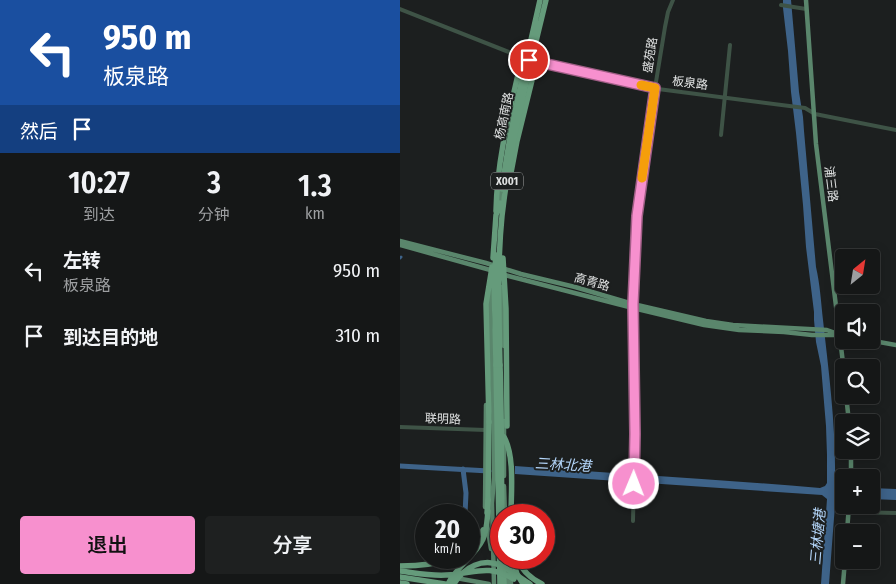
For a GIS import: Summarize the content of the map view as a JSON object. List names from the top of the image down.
{
  "streets": {
    "highway": ["杨高南路", "X001"],
    "main road": ["浦三路", "高青路"],
    "street": ["盛苑路", "板泉路", "联明路"]
  },
  "crossings": [
    ["盛苑路", "板泉路"],
    ["盛苑路", "高青路"],
    ["板泉路", "杨高南路"],
    ["板泉路", "浦三路"],
    ["杨高南路", "X001"],
    ["杨高南路", "高青路"],
    ["杨高南路", "联明路"],
    ["X001", "联明路"]
  ],
  "water": ["三林北港", "三林塘港"],
  "north": "top right",
  "page": {
    "turn": ["950 m", "板泉路"],
    "then": "然后",
    "eta": [
      "10:27",
      "到达",
      "3",
      "分钟",
      "1.3",
      "km"
    ],
    "list": [
      {
        "name": "左转",
        "note": "板泉路",
        "value": "950 m"
      },
      {
        "name": "到达目的地",
        "value": "310 m"
      }
    ],
    "map_buttons": ["+", "−"],
    "speed": "20 km/h",
    "limit": "30",
    "buttons": ["退出", "分享"]
  }
}
